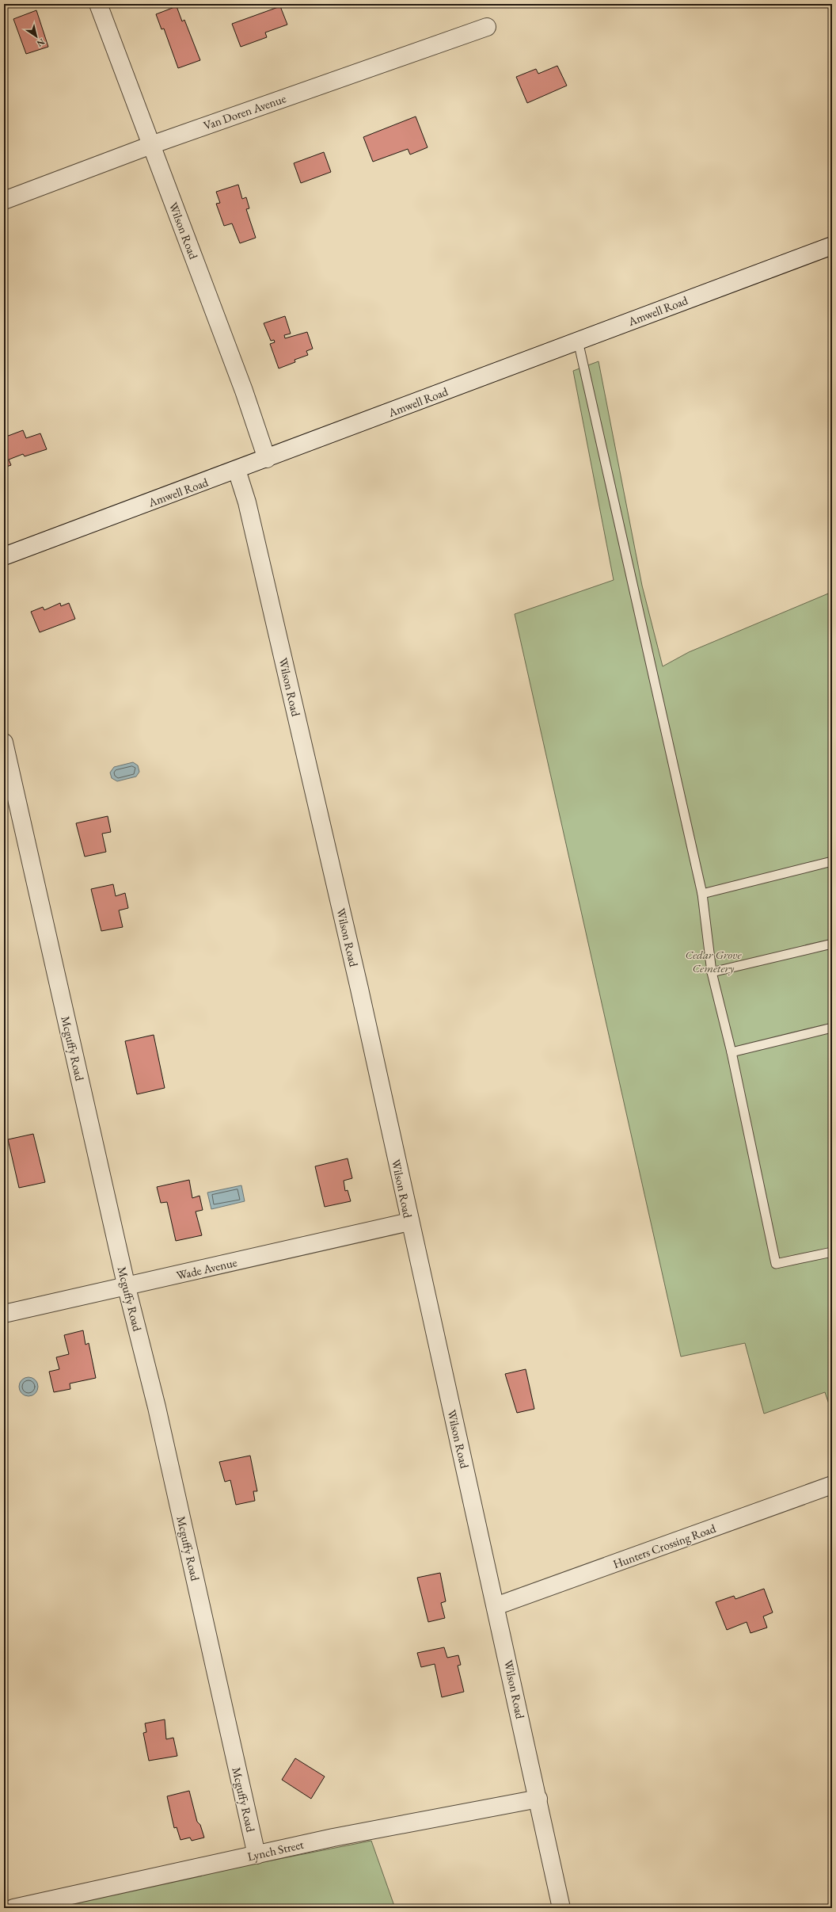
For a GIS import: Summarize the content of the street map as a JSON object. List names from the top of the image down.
{
  "streets": {
    "street": [
      "Van Doren Avenue",
      "Wilson Road",
      "Amwell Road",
      "Mcguffy Road",
      "Wade Avenue",
      "Hunters Crossing Road",
      "Lynch Street"
    ]
  },
  "crossings": [
    ["Van Doren Avenue", "Wilson Road"],
    ["Wilson Road", "Amwell Road"],
    ["Wilson Road", "Wade Avenue"],
    ["Wilson Road", "Hunters Crossing Road"],
    ["Wilson Road", "Lynch Street"],
    ["Mcguffy Road", "Wade Avenue"],
    ["Mcguffy Road", "Lynch Street"]
  ],
  "parks": ["Cedar Grove Cemetery"],
  "north": "bottom right"
}
